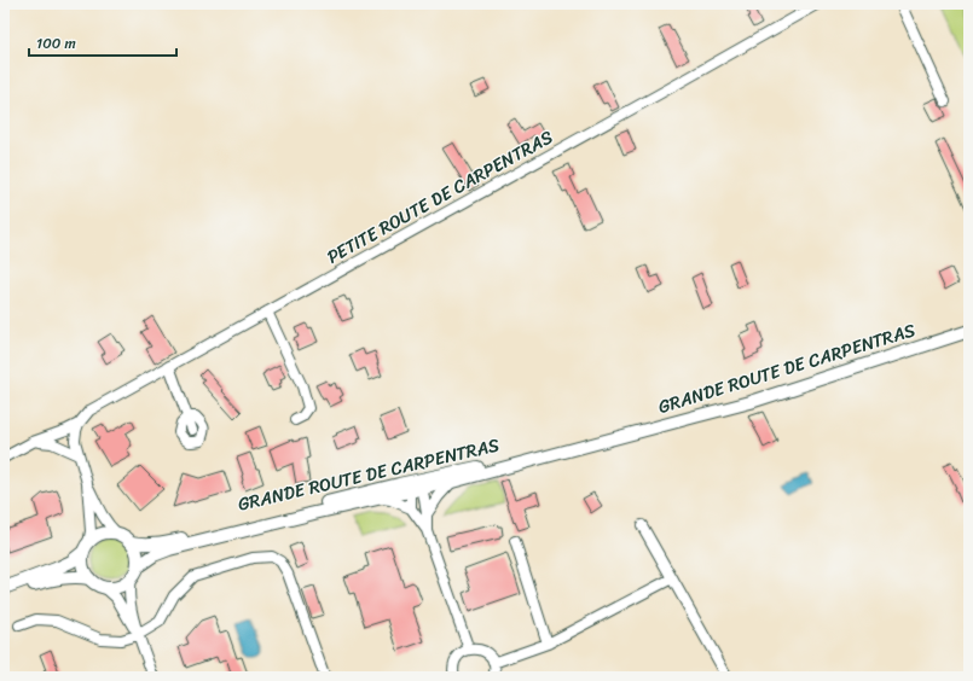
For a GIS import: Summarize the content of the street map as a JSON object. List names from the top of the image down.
{
  "streets": {
    "main road": ["GRANDE ROUTE DE CARPENTRAS"],
    "street": ["PETITE ROUTE DE CARPENTRAS"]
  },
  "scale_bar": "100 m"
}
